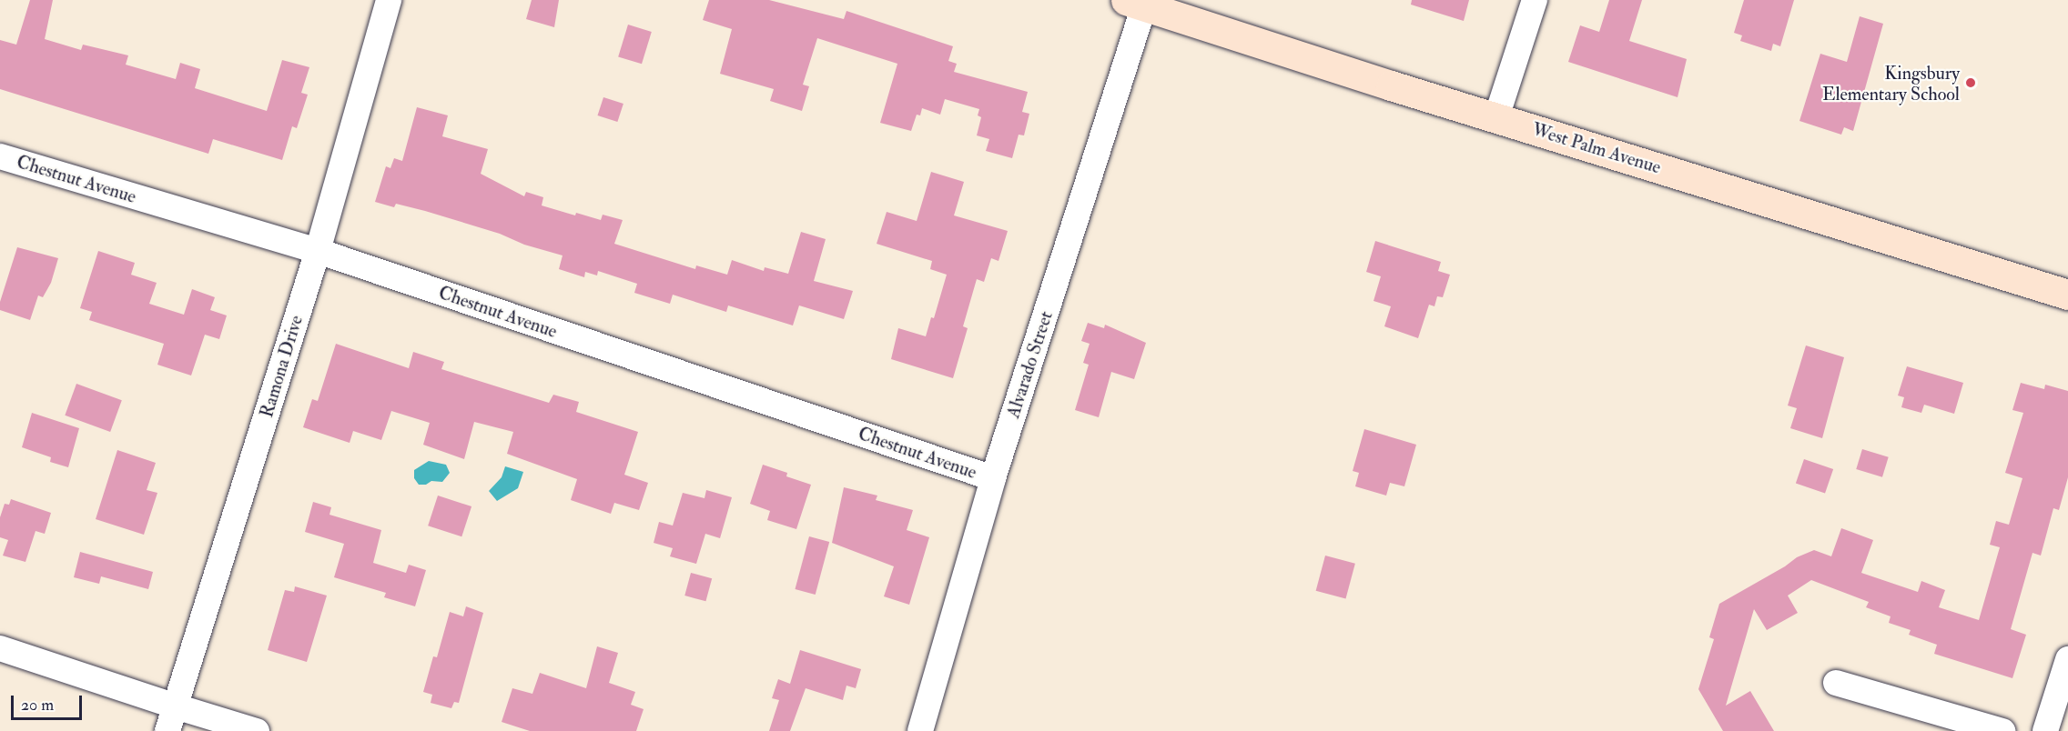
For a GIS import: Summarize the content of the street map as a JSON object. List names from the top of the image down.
{
  "streets": {
    "street": [
      "West Palm Avenue",
      "Chestnut Avenue",
      "Alvarado Street",
      "Ramona Drive"
    ]
  },
  "crossings": [
    ["West Palm Avenue", "Alvarado Street"],
    ["Chestnut Avenue", "Alvarado Street"],
    ["Chestnut Avenue", "Ramona Drive"]
  ],
  "places": ["Kingsbury Elementary School"],
  "scale_bar": "20 m"
}
